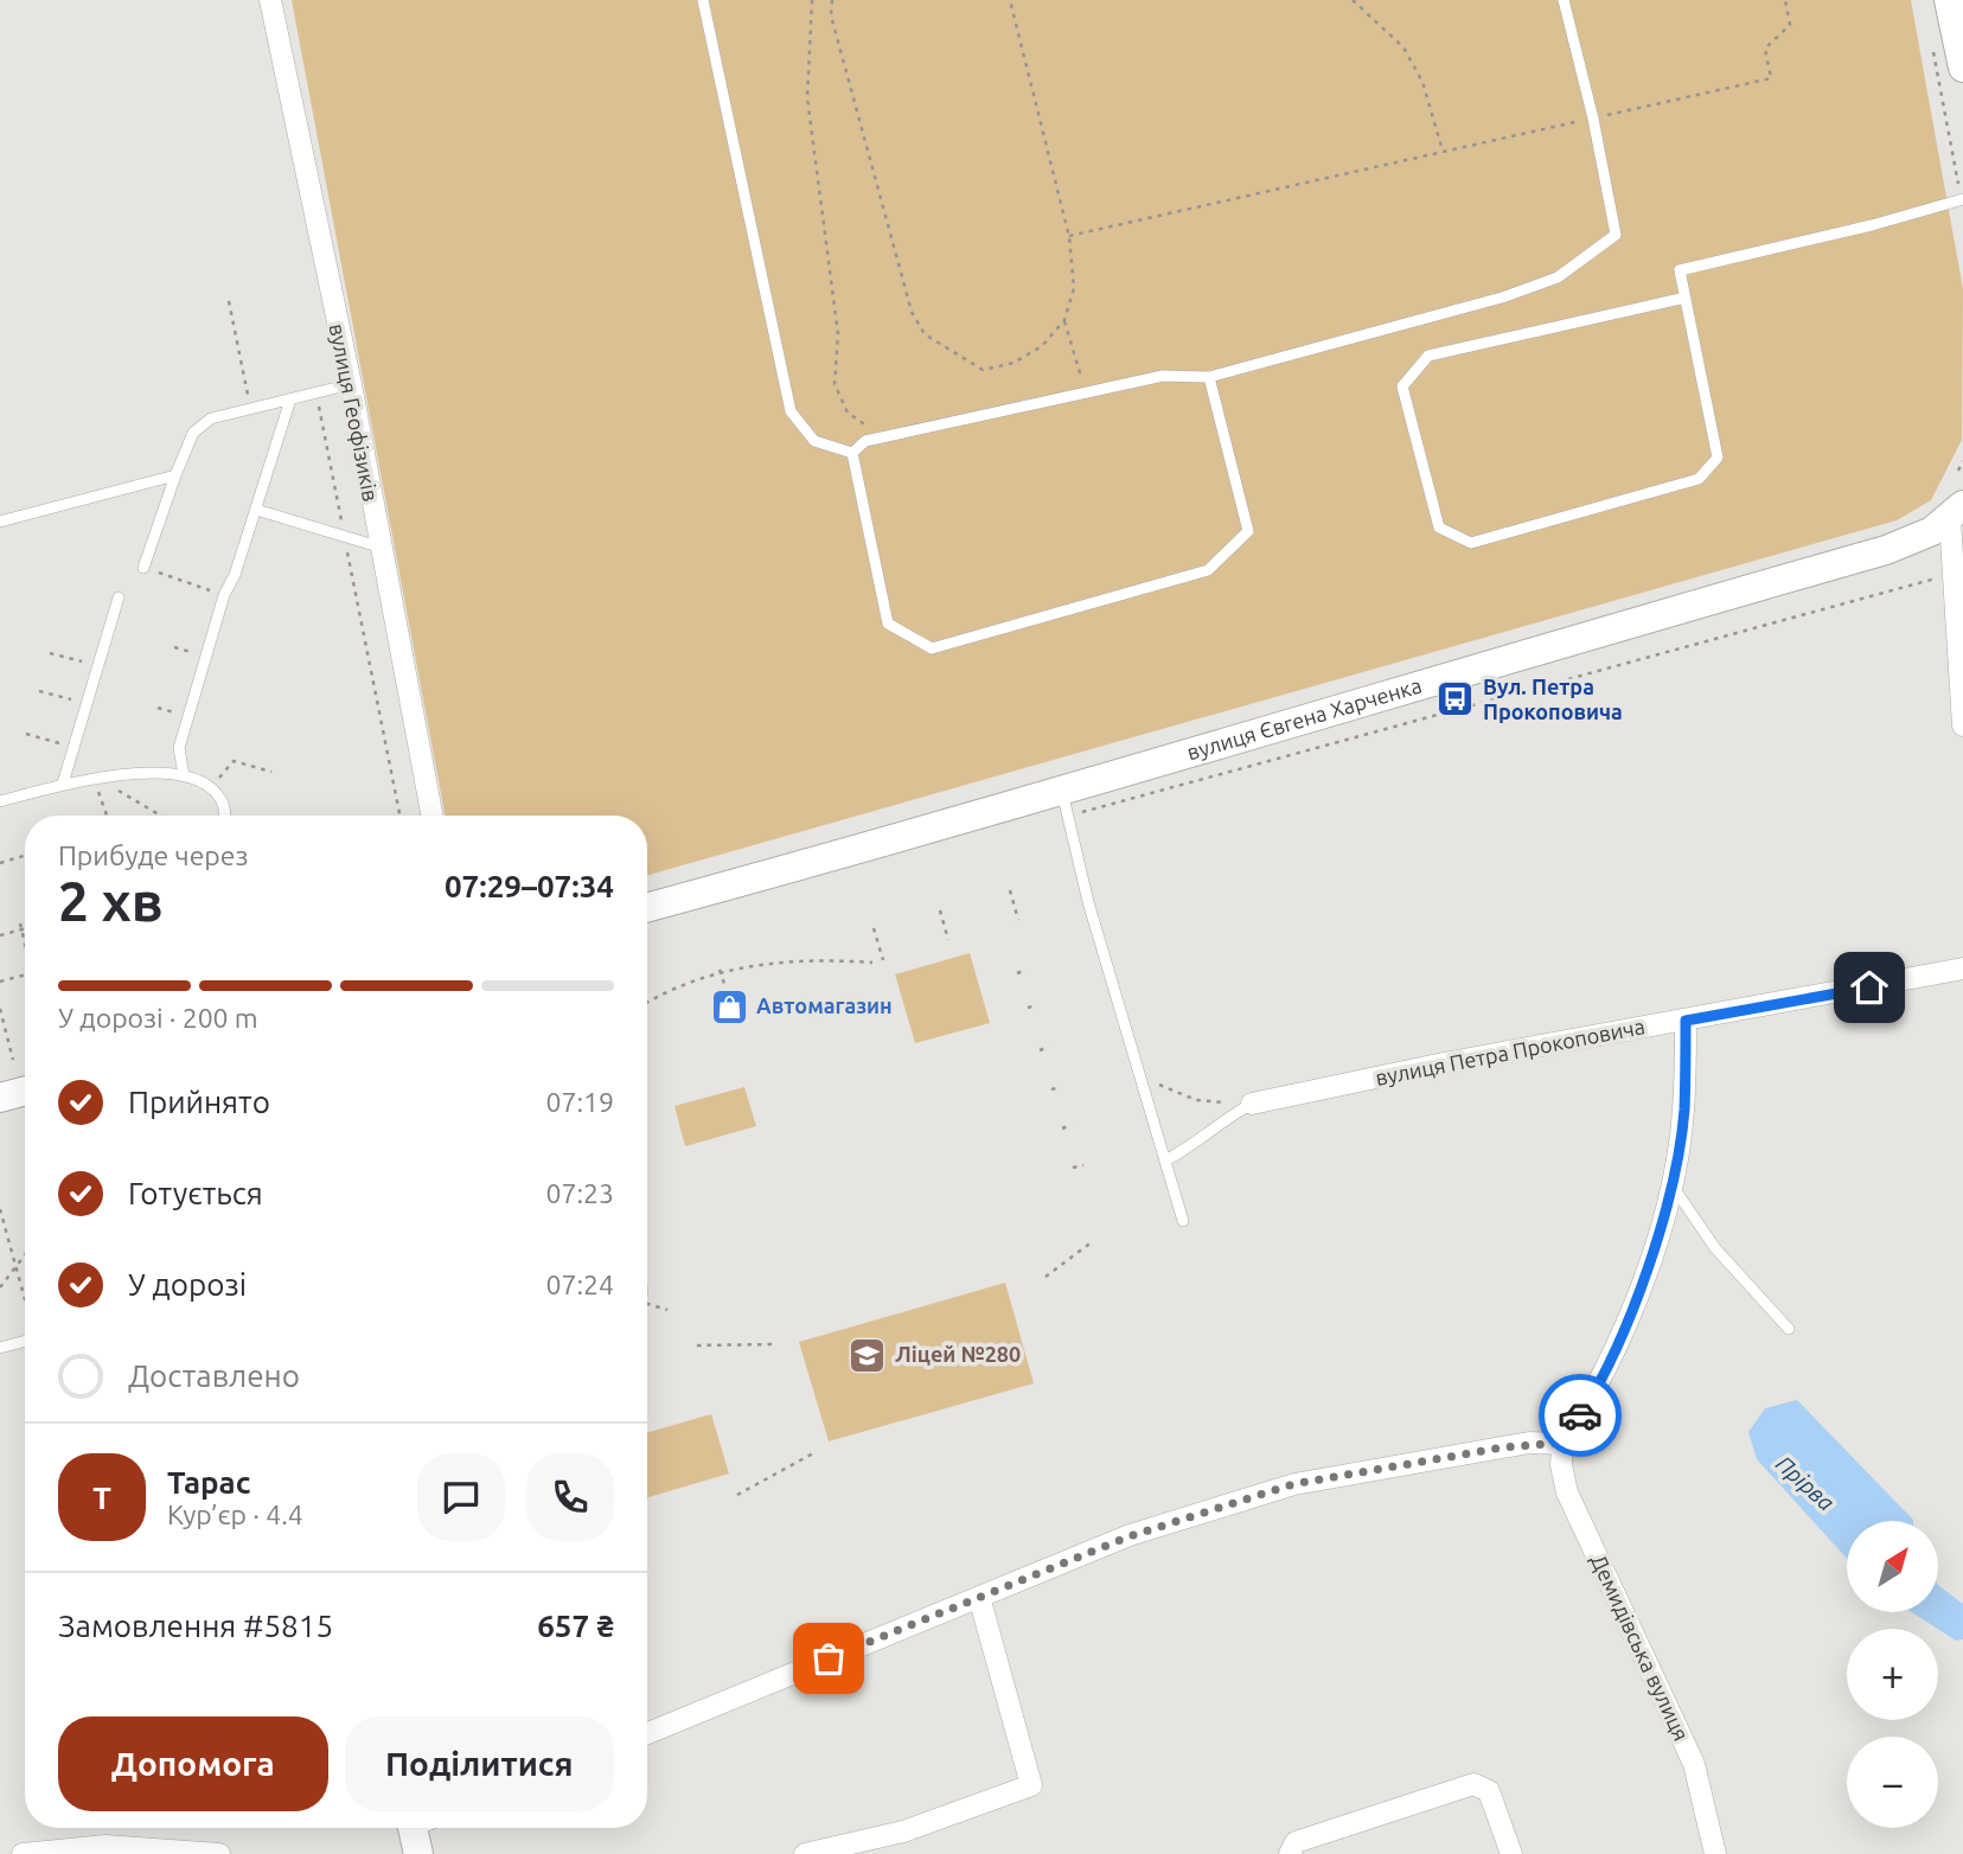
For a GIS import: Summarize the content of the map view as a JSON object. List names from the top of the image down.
{
  "streets": {
    "main road": ["вулиця Євгена Харченка"],
    "street": ["вулиця Геофізиків", "вулиця Петра Прокоповича", "Демидівська вулиця"]
  },
  "water": ["Прірва"],
  "places": {
    "bus stop": ["Вул. Петра Прокоповича"],
    "shop": ["Автомагазин"],
    "school or university": ["Ліцей №280"]
  },
  "north": "top right",
  "page": {
    "heading": ["2 хв", "Прибуде через", "07:29–07:34"],
    "panel": [
      "Тарас",
      "Кур’єр · 4.4",
      "Замовлення #5815",
      "657 ₴"
    ],
    "bar": "У дорозі · 200 m",
    "list": [
      ["Прийнято", "07:19"],
      ["Готується", "07:23"],
      ["У дорозі", "07:24"],
      "Доставлено"
    ],
    "round": "Т",
    "map_buttons": ["+", "−"],
    "buttons": ["Допомога", "Поділитися"]
  }
}
